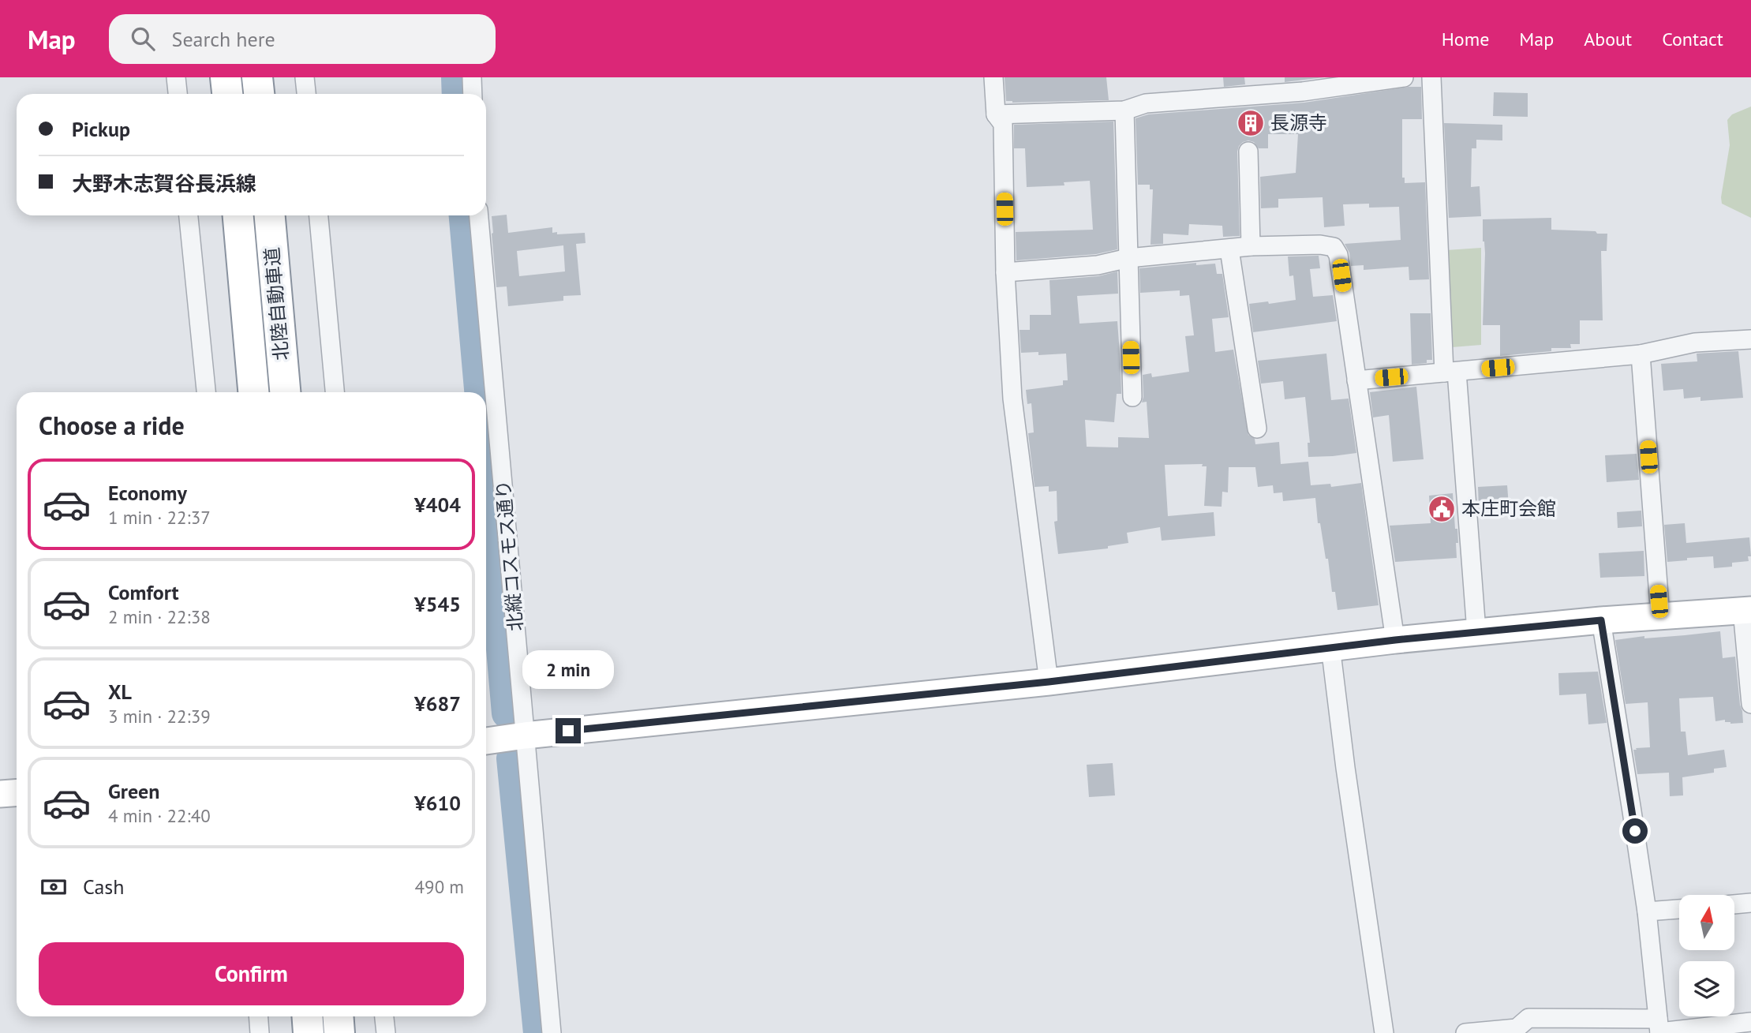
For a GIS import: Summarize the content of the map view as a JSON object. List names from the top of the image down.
{
  "streets": {
    "highway": ["北陸自動車道"],
    "street": ["北縦コスモス通り"]
  },
  "places": {
    "building": ["長源寺"],
    "public building": ["本庄町会館"]
  },
  "north": "top",
  "page": {
    "header": "Map",
    "search": "Search here",
    "nav": [
      "Home",
      "Map",
      "About",
      "Contact"
    ],
    "banner": ["Pickup", "大野木志賀谷長浜線"],
    "heading": "Choose a ride",
    "list": [
      {
        "name": "Economy",
        "note": "1 min · 22:37",
        "value": "¥404"
      },
      {
        "name": "Comfort",
        "note": "2 min · 22:38",
        "value": "¥545"
      },
      {
        "name": "XL",
        "note": "3 min · 22:39",
        "value": "¥687"
      },
      {
        "name": "Green",
        "note": "4 min · 22:40",
        "value": "¥610"
      }
    ],
    "bubble": "2 min",
    "pay": ["Cash", "490 m"],
    "buttons": "Confirm"
  }
}
